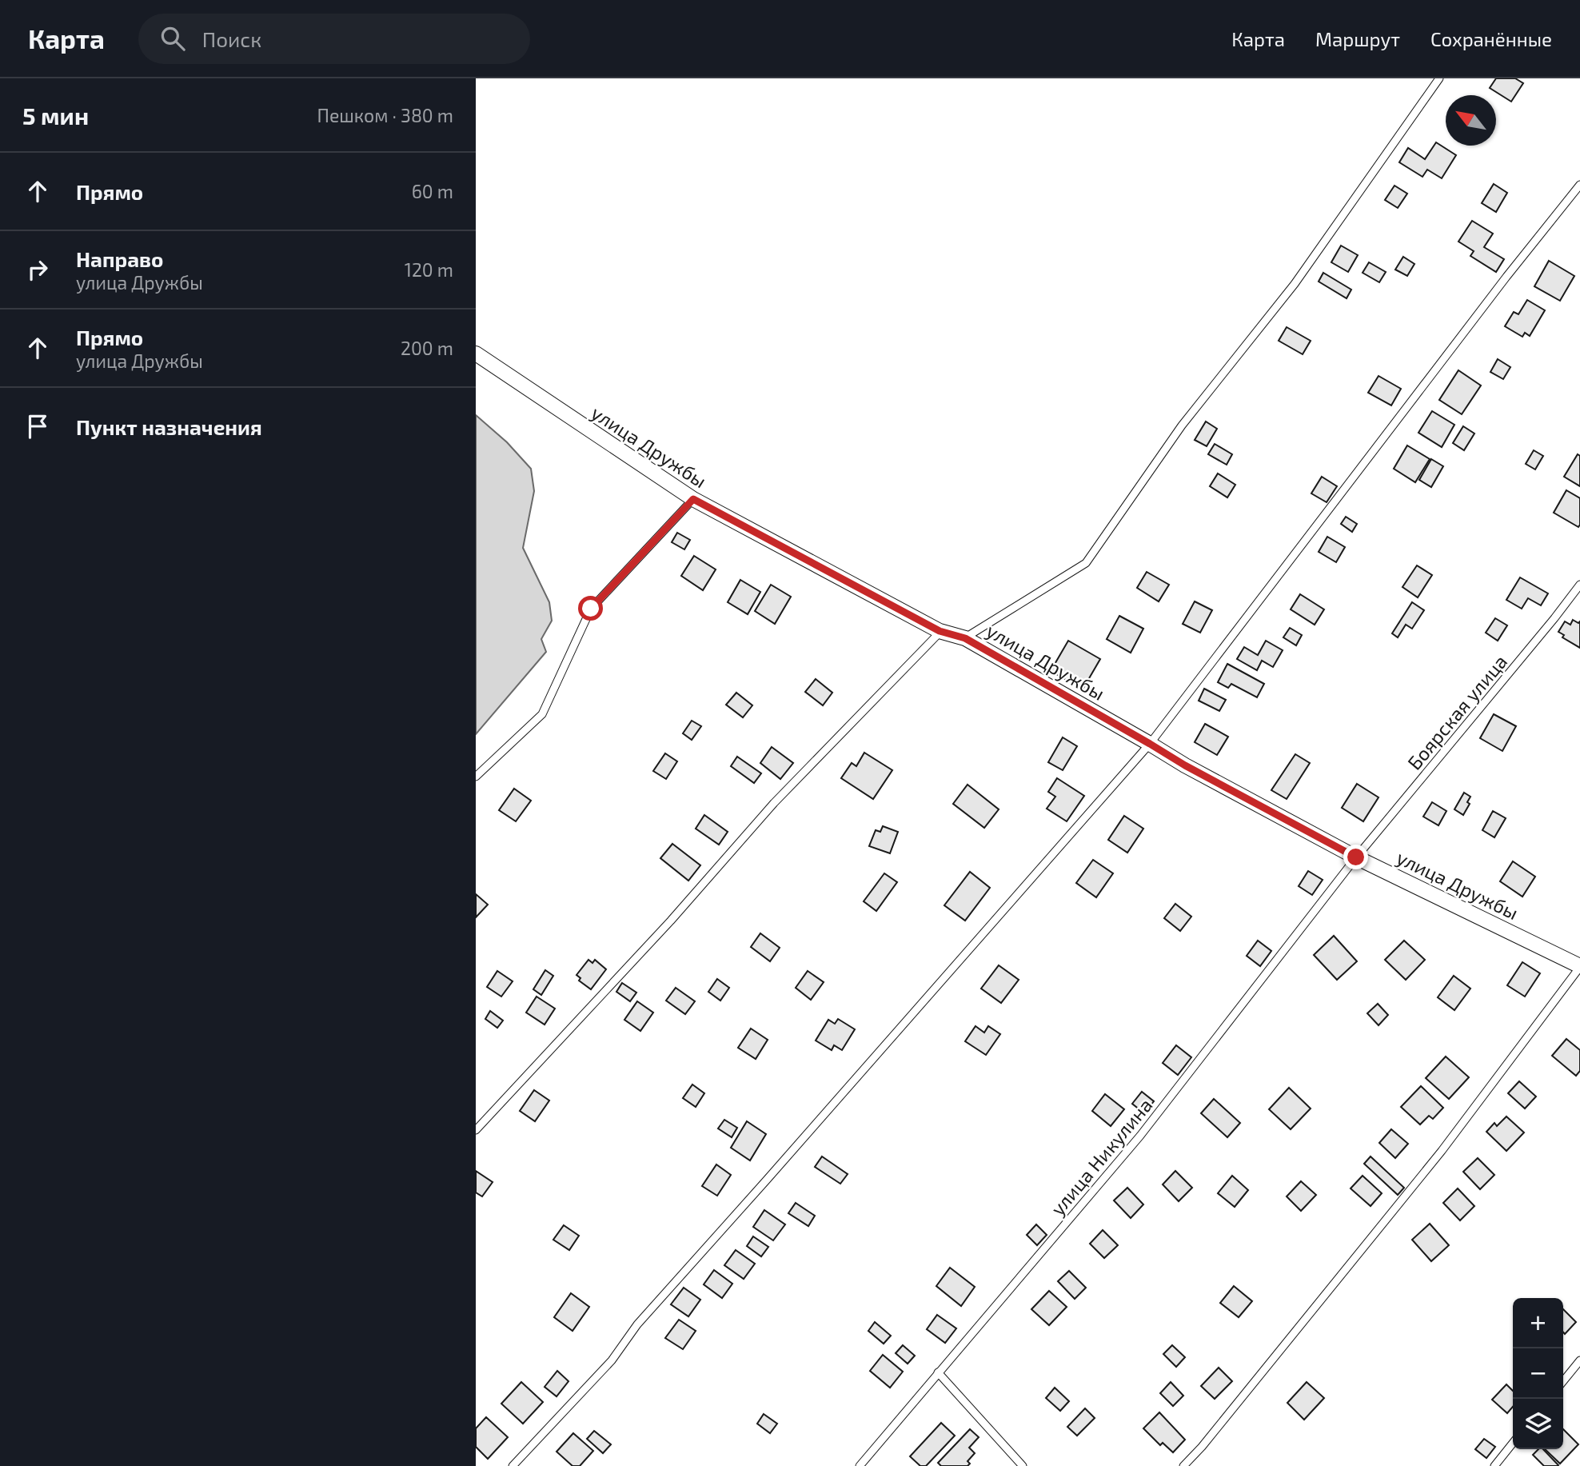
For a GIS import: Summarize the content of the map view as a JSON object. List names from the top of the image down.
{
  "streets": {
    "street": ["улица Дружбы"],
    "lane": ["Боярская улица", "улица Никулина"]
  },
  "crossings": [
    ["улица Дружбы", "Боярская улица"],
    ["улица Дружбы", "улица Никулина"],
    ["Боярская улица", "улица Никулина"]
  ],
  "north": "top left",
  "page": {
    "header": "Карта",
    "search": "Поиск",
    "nav": ["Карта", "Маршрут", "Сохранённые"],
    "heading": ["5 мин", "Пешком · 380 m"],
    "list": [
      ["Прямо", "60 m"],
      ["Направо", "улица Дружбы", "120 m"],
      ["Прямо", "улица Дружбы", "200 m"],
      "Пункт назначения"
    ],
    "map_buttons": ["+", "−"]
  }
}
